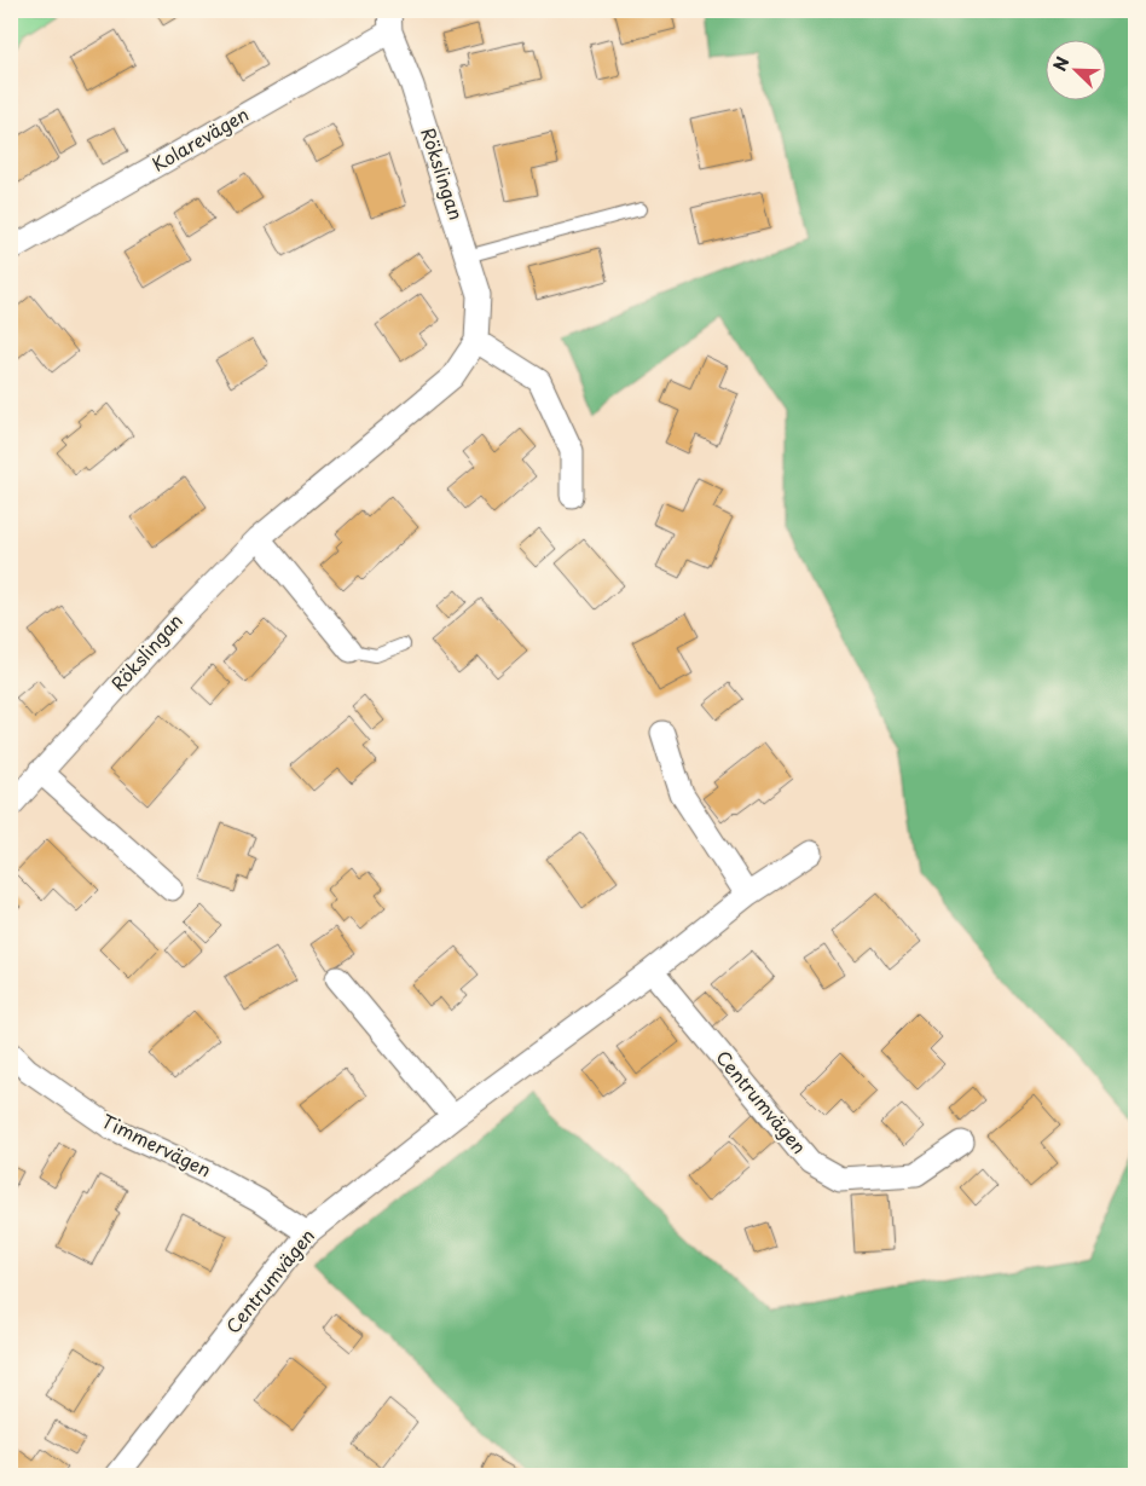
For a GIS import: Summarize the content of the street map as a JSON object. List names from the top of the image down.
{
  "streets": {
    "street": [
      "Kolarevägen",
      "Rökslingan",
      "Centrumvägen",
      "Timmervägen"
    ]
  },
  "crossings": [
    ["Kolarevägen", "Rökslingan"],
    ["Centrumvägen", "Timmervägen"]
  ],
  "north": "top left"
}
